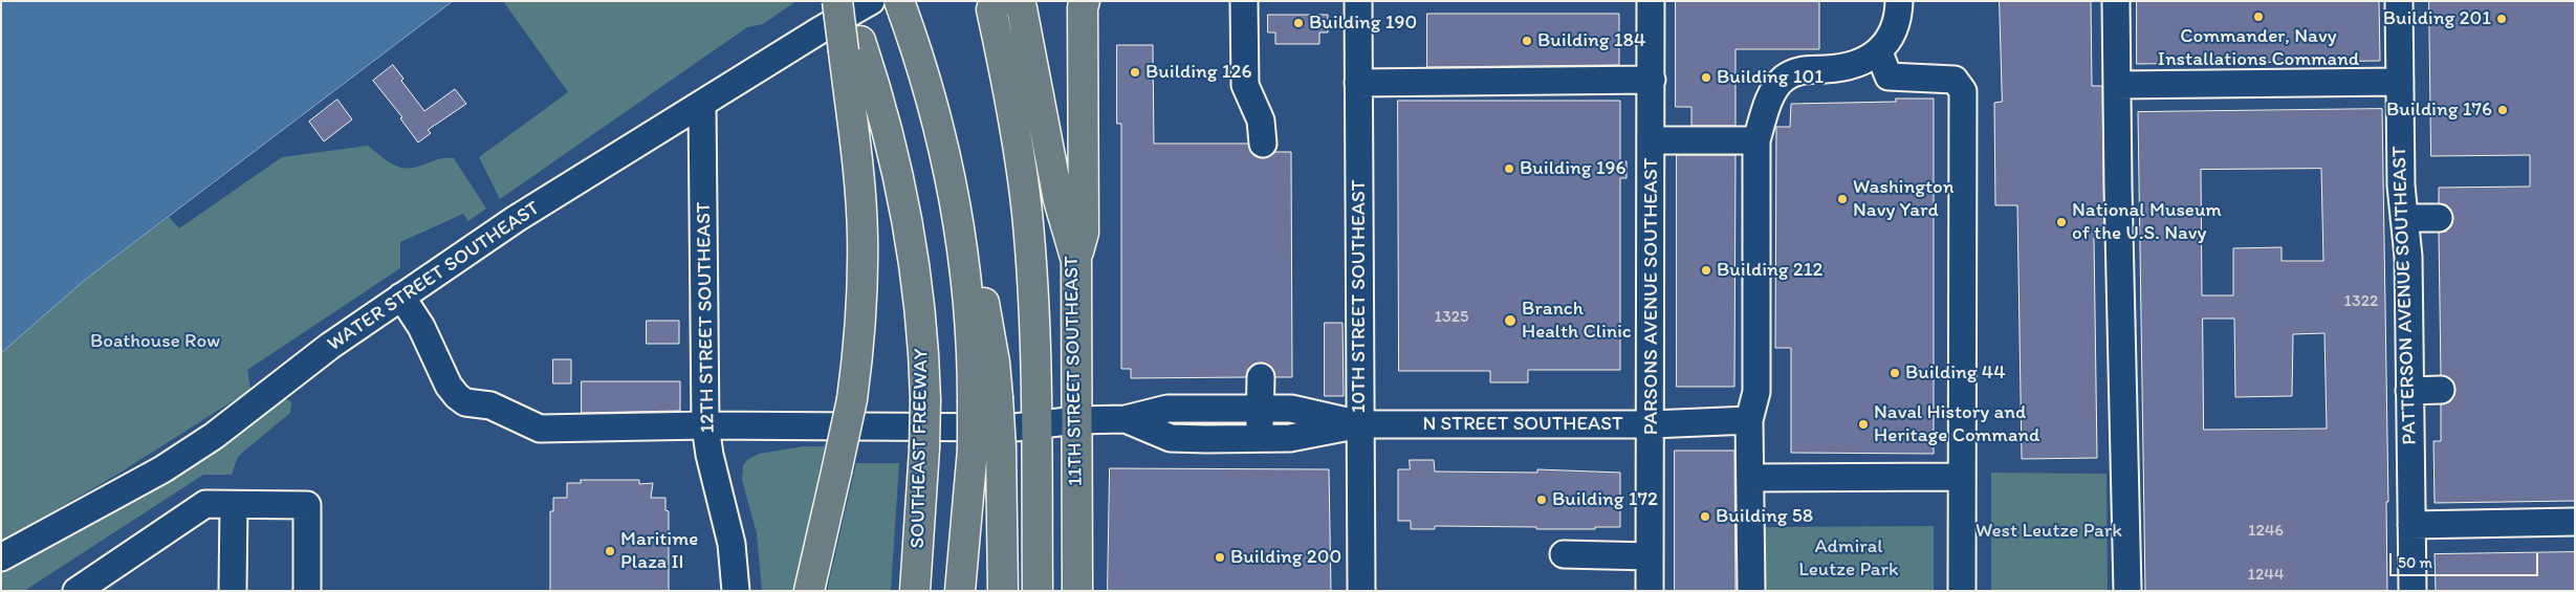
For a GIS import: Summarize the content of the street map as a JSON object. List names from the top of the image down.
{
  "streets": {
    "main road": ["11TH STREET SOUTHEAST", "SOUTHEAST FREEWAY"],
    "street": [
      "WATER STREET SOUTHEAST",
      "PATTERSON AVENUE SOUTHEAST",
      "10TH STREET SOUTHEAST",
      "PARSONS AVENUE SOUTHEAST",
      "12TH STREET SOUTHEAST",
      "N STREET SOUTHEAST"
    ]
  },
  "crossings": [
    ["WATER STREET SOUTHEAST", "12TH STREET SOUTHEAST"],
    ["WATER STREET SOUTHEAST", "N STREET SOUTHEAST"],
    ["10TH STREET SOUTHEAST", "N STREET SOUTHEAST"],
    ["PARSONS AVENUE SOUTHEAST", "N STREET SOUTHEAST"],
    ["12TH STREET SOUTHEAST", "N STREET SOUTHEAST"],
    ["11TH STREET SOUTHEAST", "N STREET SOUTHEAST"]
  ],
  "parks": ["Boathouse Row", "West Leutze Park", "Admiral Leutze Park"],
  "places": [
    "Commander, Navy Installations Command",
    "Building 201",
    "Building 190",
    "Building 184",
    "Building 126",
    "Building 101",
    "Building 176",
    "Building 196",
    "Washington Navy Yard",
    "National Museum of the U.S. Navy",
    "Building 212",
    "Branch Health Clinic",
    "Building 44",
    "Naval History and Heritage Command",
    "Building 172",
    "Building 58",
    "Maritime Plaza II",
    "Building 200"
  ],
  "house_numbers": [
    "1322",
    "1325",
    "1246",
    "1244"
  ],
  "scale_bar": "50 m"
}
